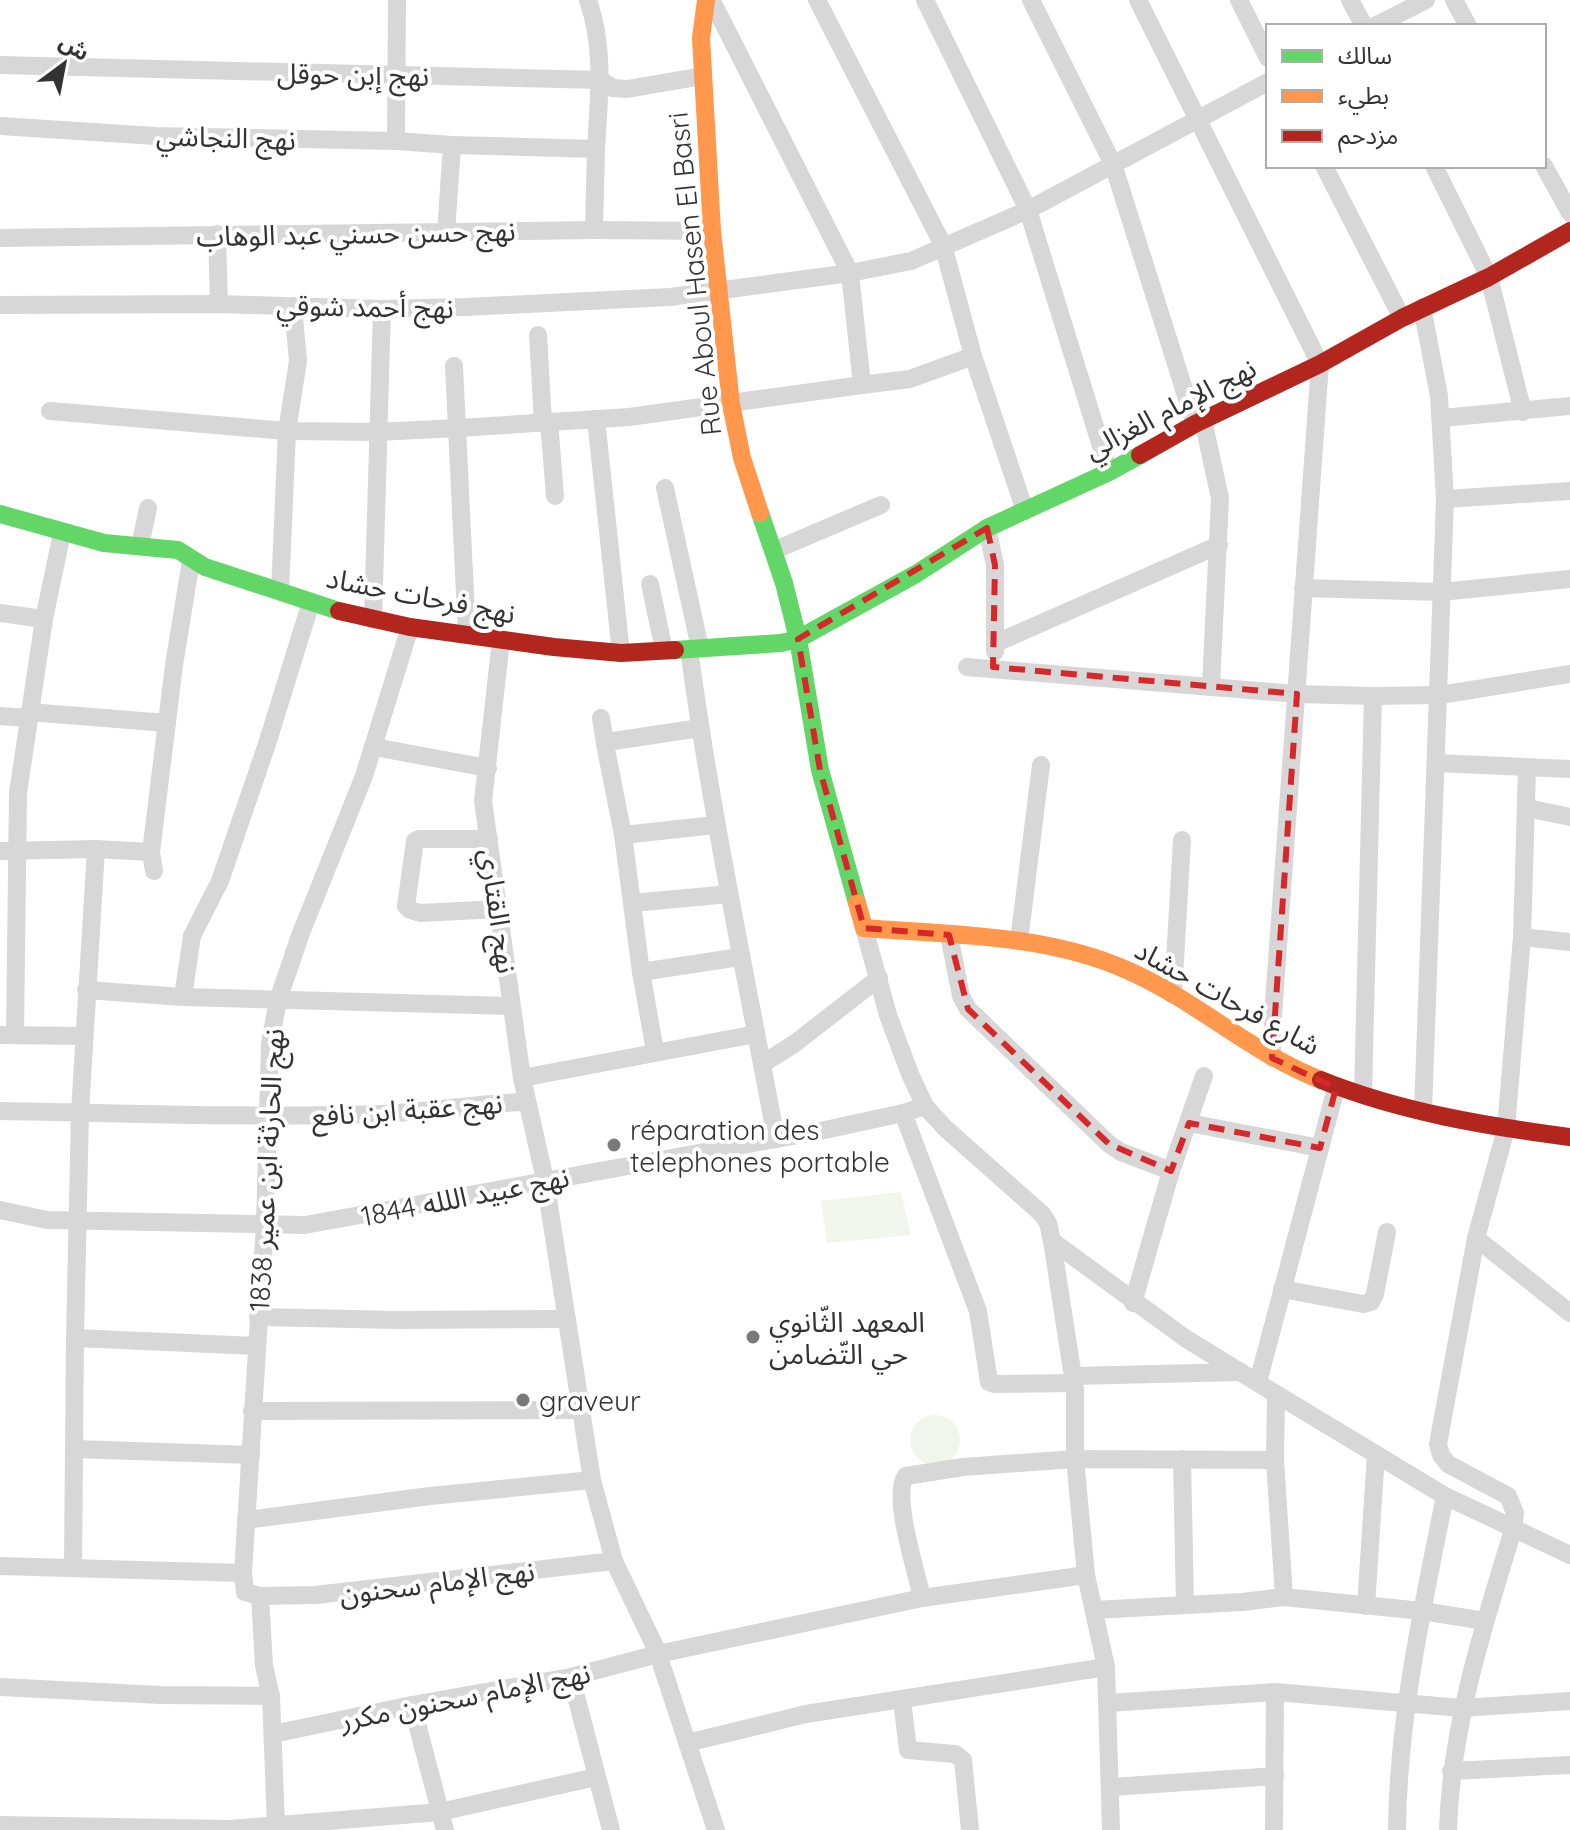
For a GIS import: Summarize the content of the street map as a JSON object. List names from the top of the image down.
{
  "streets": {
    "street": [
      "نهج إبن حوقل",
      "نهج النجاشي",
      "نهج حسن حسني عبد الوهاب",
      "Rue Aboul Hasen El Basri",
      "نهج أحمد شوقي",
      "نهج الإمام الغزالي",
      "نهج فرحات حشاد",
      "نهج القتاري",
      "شارع فرحات حشاد",
      "نهج عقبة ابن نافع",
      "نهج الحارثة ابن عمير 1838",
      "نهج عبيد اللله 1844",
      "نهج الإمام سحنون",
      "نهج الإمام سحنون مكرر"
    ]
  },
  "crossings": [
    ["نهج إبن حوقل", "Rue Aboul Hasen El Basri"],
    ["نهج حسن حسني عبد الوهاب", "Rue Aboul Hasen El Basri"],
    ["Rue Aboul Hasen El Basri", "نهج أحمد شوقي"],
    ["Rue Aboul Hasen El Basri", "نهج الإمام الغزالي"],
    ["Rue Aboul Hasen El Basri", "نهج فرحات حشاد"],
    ["نهج الإمام الغزالي", "نهج فرحات حشاد"],
    ["نهج فرحات حشاد", "نهج القتاري"],
    ["نهج فرحات حشاد", "نهج الحارثة ابن عمير 1838"],
    ["نهج القتاري", "نهج عقبة ابن نافع"],
    ["نهج القتاري", "نهج عبيد اللله 1844"],
    ["نهج القتاري", "نهج الإمام سحنون"],
    ["نهج القتاري", "نهج الإمام سحنون مكرر"],
    ["نهج عقبة ابن نافع", "نهج الحارثة ابن عمير 1838"],
    ["نهج الحارثة ابن عمير 1838", "نهج عبيد اللله 1844"],
    ["نهج الحارثة ابن عمير 1838", "نهج الإمام سحنون"],
    ["نهج الحارثة ابن عمير 1838", "نهج الإمام سحنون مكرر"]
  ],
  "places": ["réparation des telephones portable", "المعهد الثّانوي حي التّضامن", "graveur"],
  "legend": ["سالك", "بطيء", "مزدحم"],
  "north": "top right"
}
